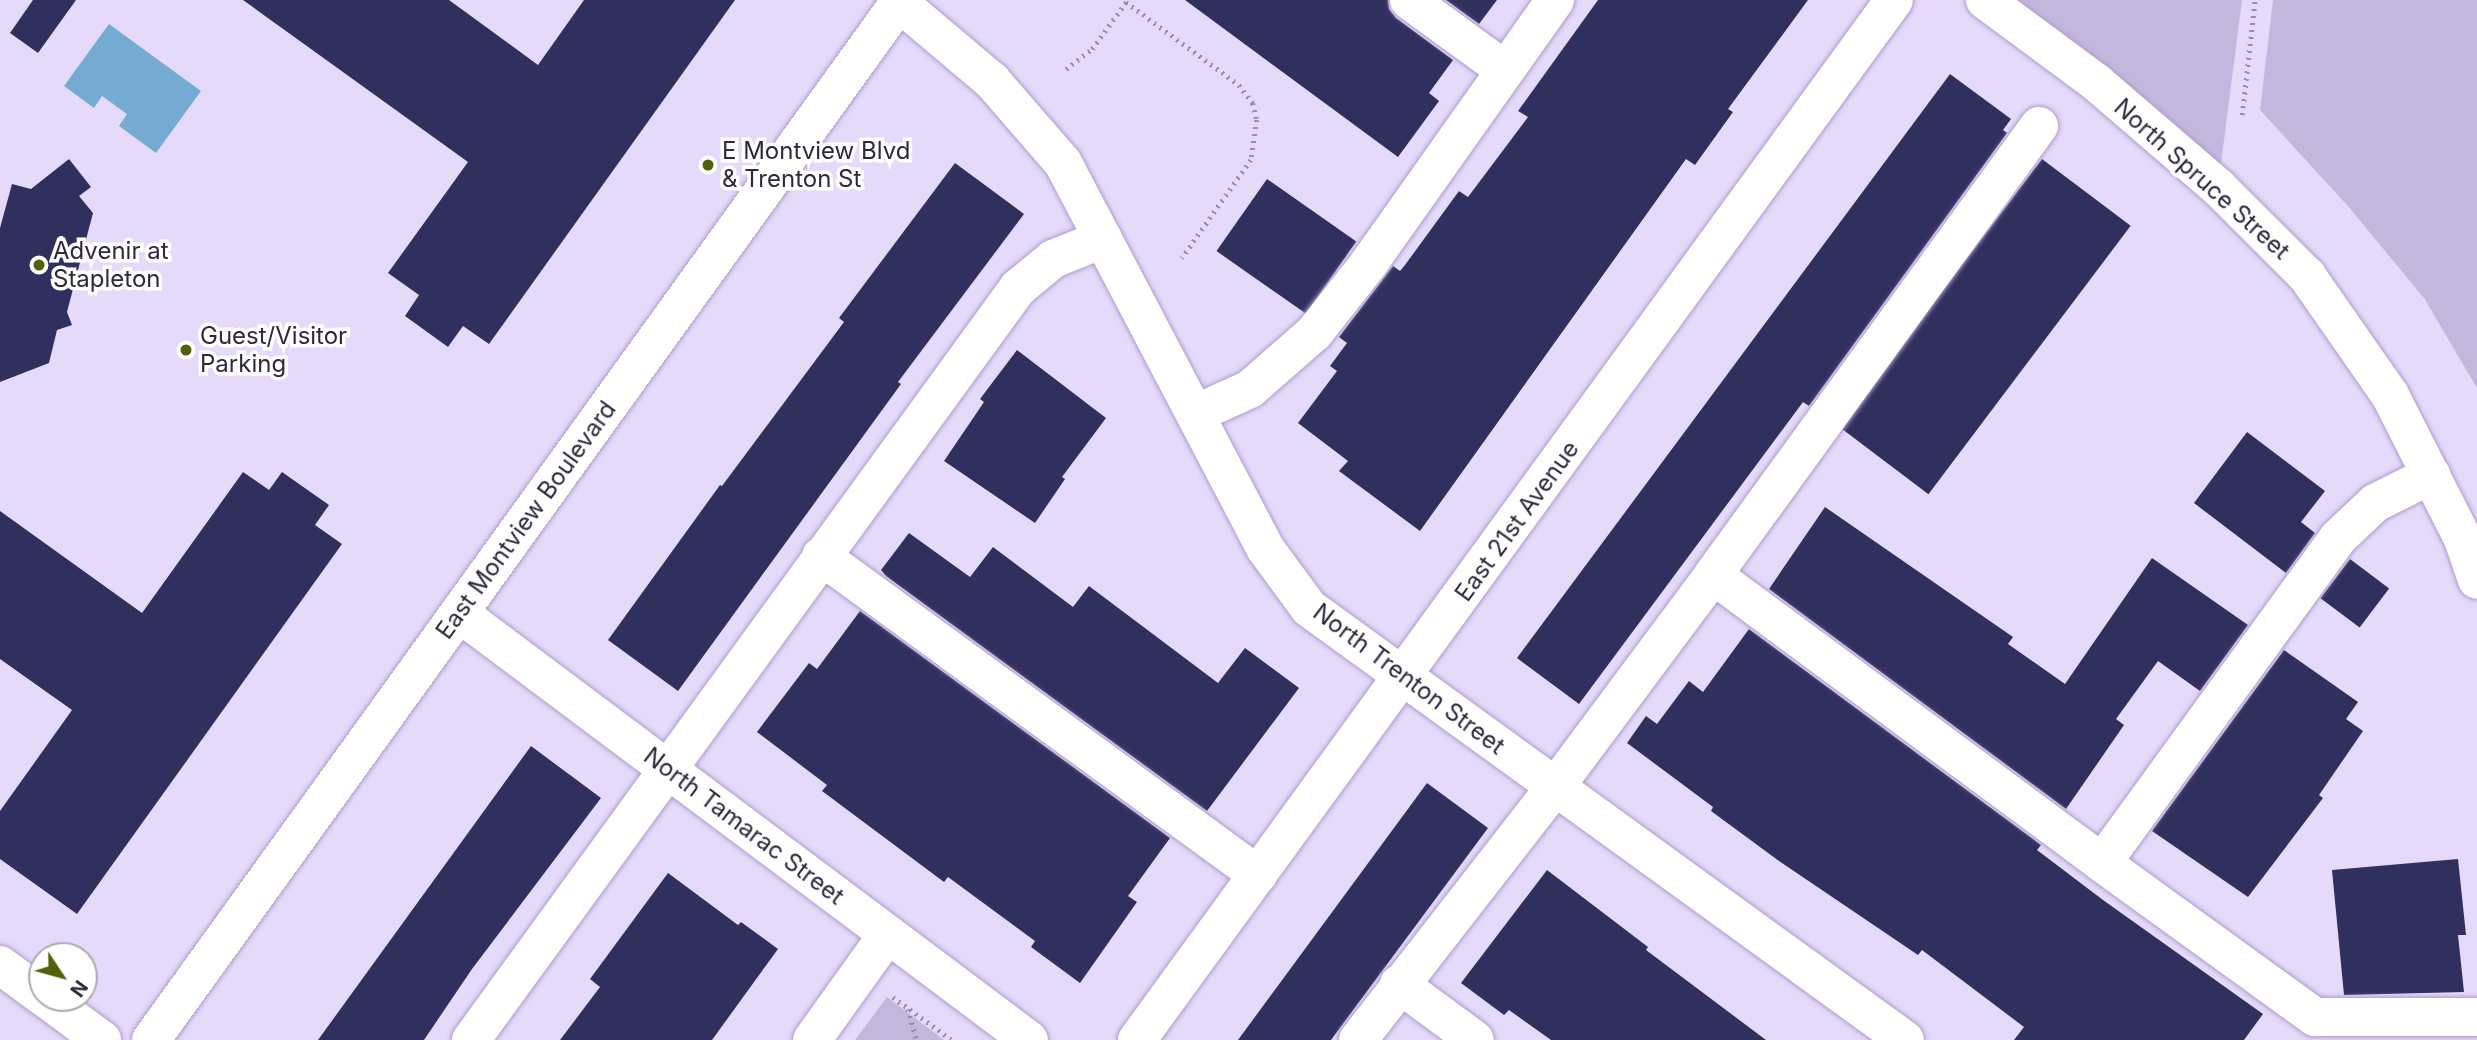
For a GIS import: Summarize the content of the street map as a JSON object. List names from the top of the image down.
{
  "streets": {
    "street": [
      "North Spruce Street",
      "East Montview Boulevard",
      "East 21st Avenue",
      "North Trenton Street",
      "North Tamarac Street"
    ]
  },
  "crossings": [
    ["East Montview Boulevard", "North Trenton Street"],
    ["East Montview Boulevard", "North Tamarac Street"],
    ["East 21st Avenue", "North Trenton Street"]
  ],
  "places": ["E Montview Blvd & Trenton St", "Advenir at Stapleton", "Guest/Visitor Parking"],
  "north": "bottom right"
}
